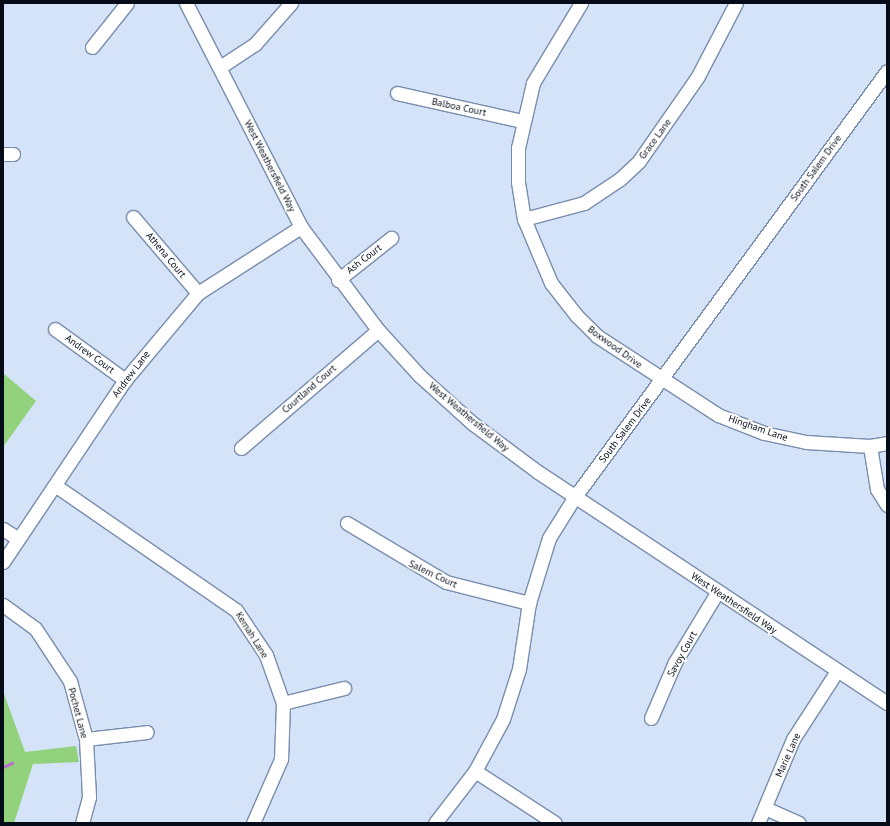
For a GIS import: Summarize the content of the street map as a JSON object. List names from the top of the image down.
{
  "streets": {
    "street": [
      "Balboa Court",
      "Grace Lane",
      "West Weathersfield Way",
      "South Salem Drive",
      "Athena Court",
      "Ash Court",
      "Boxwood Drive",
      "Andrew Court",
      "Andrew Lane",
      "Courtland Court",
      "Hingham Lane",
      "Salem Court",
      "Kemah Lane",
      "Savoy Court",
      "Pochet Lane",
      "Marie Lane"
    ]
  },
  "crossings": [
    ["Balboa Court", "Boxwood Drive"],
    ["Grace Lane", "Boxwood Drive"],
    ["West Weathersfield Way", "South Salem Drive"],
    ["West Weathersfield Way", "Ash Court"],
    ["West Weathersfield Way", "Andrew Lane"],
    ["West Weathersfield Way", "Courtland Court"],
    ["West Weathersfield Way", "Savoy Court"],
    ["West Weathersfield Way", "Marie Lane"],
    ["South Salem Drive", "Boxwood Drive"],
    ["South Salem Drive", "Hingham Lane"],
    ["South Salem Drive", "Salem Court"],
    ["Athena Court", "Andrew Lane"],
    ["Boxwood Drive", "Hingham Lane"],
    ["Andrew Court", "Andrew Lane"],
    ["Andrew Lane", "Kemah Lane"]
  ]
}
